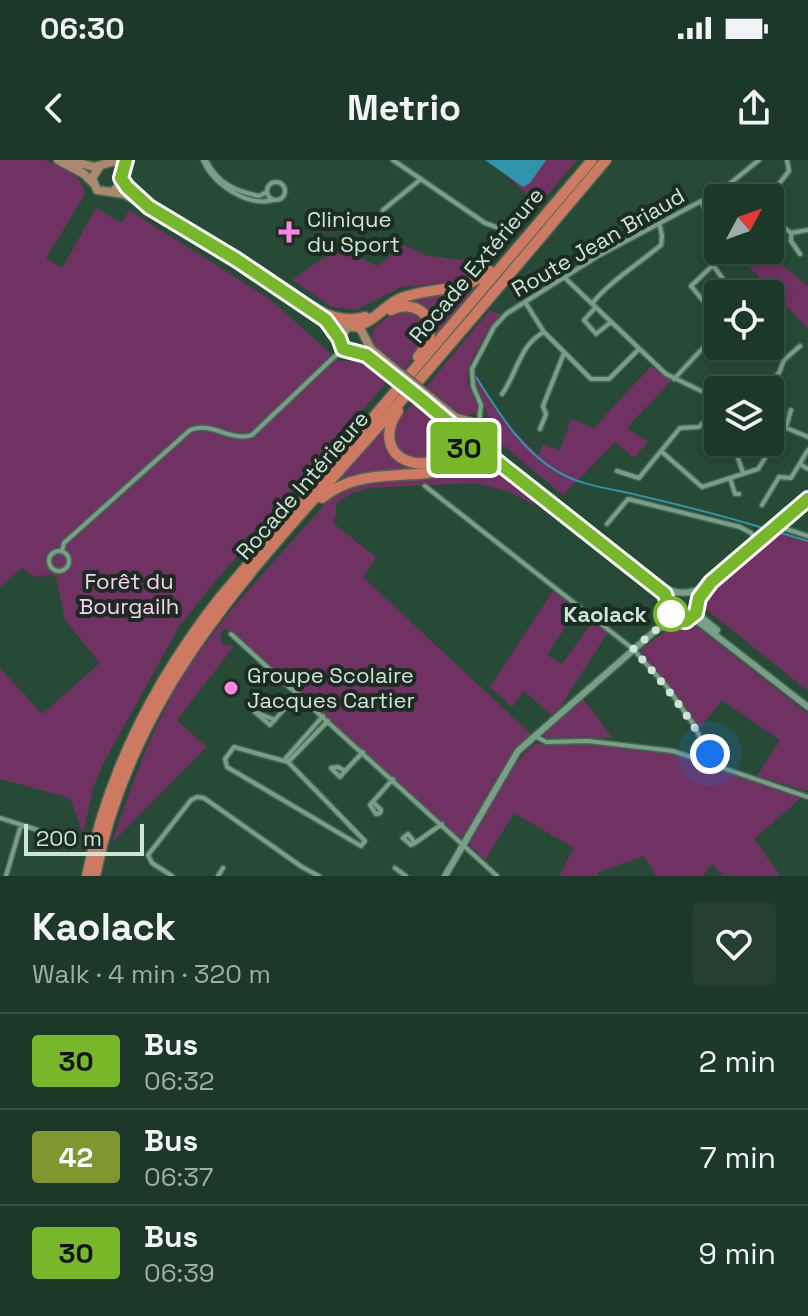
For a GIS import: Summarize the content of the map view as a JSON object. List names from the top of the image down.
{
  "streets": {
    "highway": ["Rocade Extérieure", "Rocade Intérieure"],
    "street": ["Route Jean Briaud"]
  },
  "parks": ["Forêt du Bourgailh"],
  "places": {
    "health": ["Clinique du Sport"],
    "other": ["Kaolack", "Groupe Scolaire Jacques Cartier"]
  },
  "lines": ["bus line 30"],
  "scale_bar": "200 m",
  "north": "top right",
  "page": {
    "status": "06:30",
    "header": "Metrio",
    "on_map": "30",
    "scale": "200 m",
    "heading": ["Kaolack", "Walk · 4 min · 320 m"],
    "list": [
      {
        "mark": "30",
        "name": "Bus",
        "note": "06:32",
        "value": "2 min"
      },
      {
        "mark": "42",
        "name": "Bus",
        "note": "06:37",
        "value": "7 min"
      },
      {
        "mark": "30",
        "name": "Bus",
        "note": "06:39",
        "value": "9 min"
      }
    ]
  }
}
